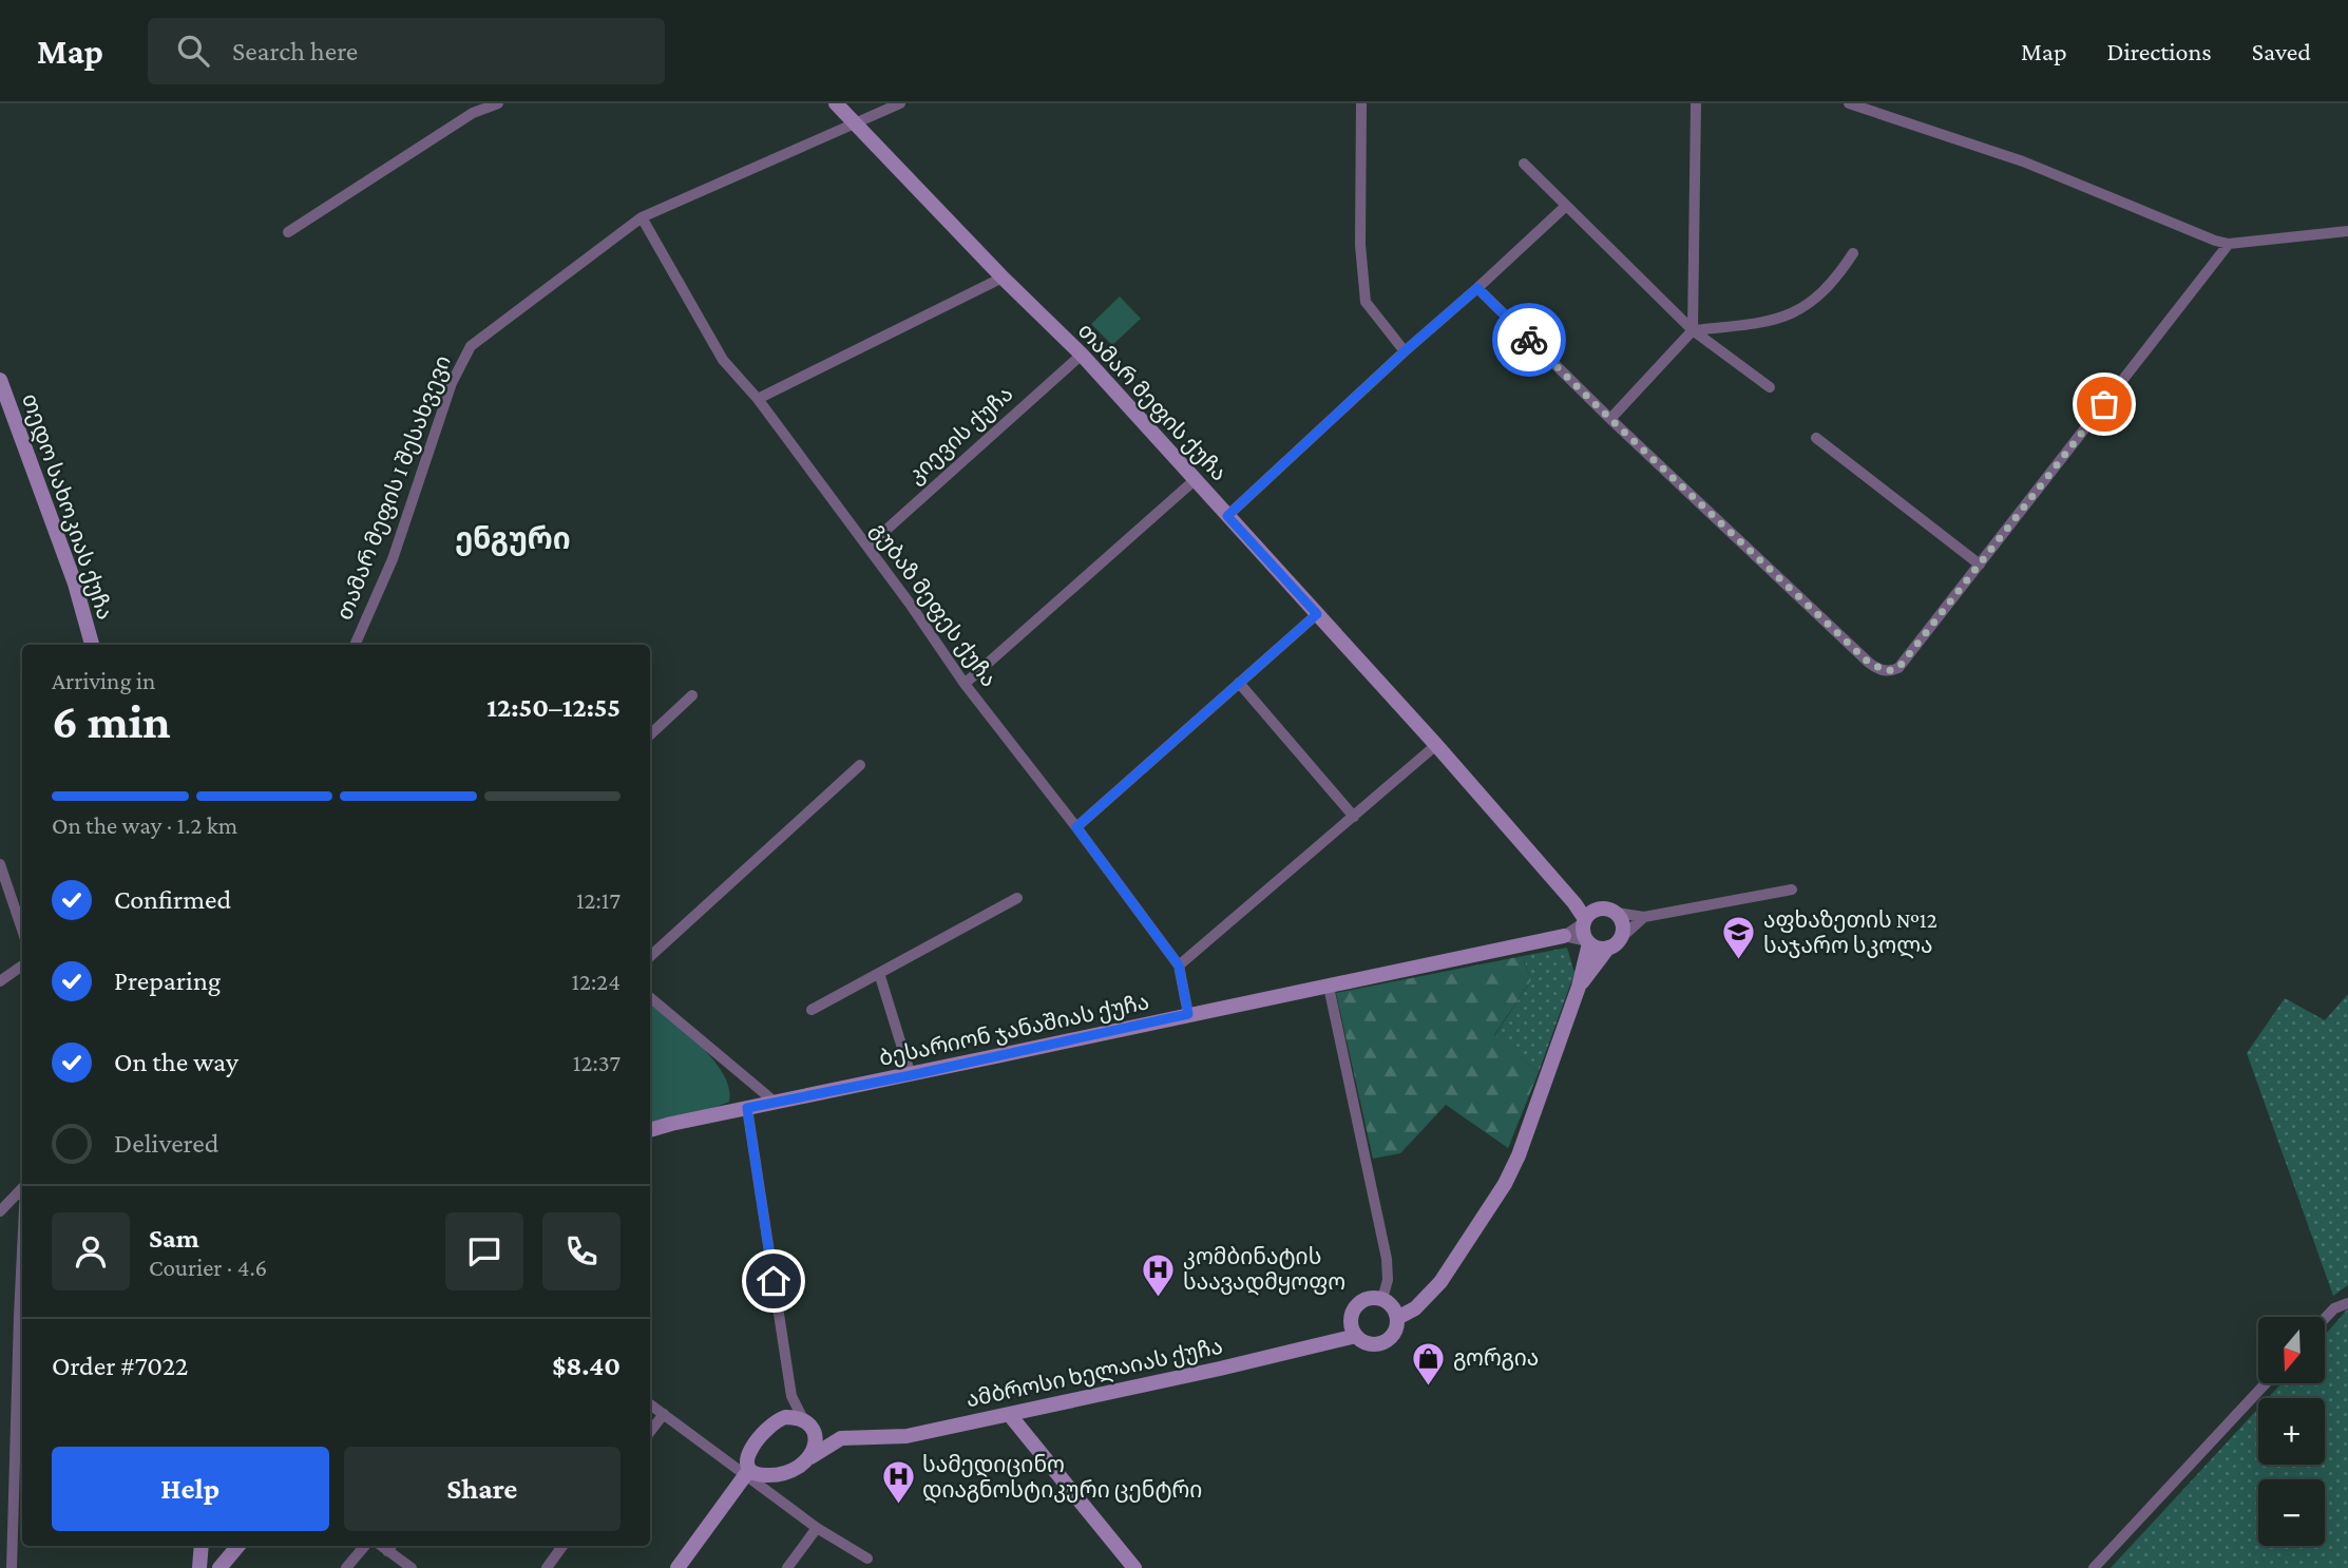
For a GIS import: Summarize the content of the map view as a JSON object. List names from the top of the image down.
{
  "streets": {
    "street": [
      "თამარ მეფის ქუჩა",
      "კიევის ქუჩა",
      "თამარ მეფის I შესახვევი",
      "თედო სახოკიას ქუჩა",
      "გუბაზ მეფეს ქუჩა",
      "ბესარიონ ჯანაშიას ქუჩა",
      "ამბროსი ხელაიას ქუჩა"
    ]
  },
  "crossings": [
    ["თამარ მეფის ქუჩა", "კიევის ქუჩა"],
    ["თამარ მეფის ქუჩა", "თამარ მეფის I შესახვევი"],
    ["კიევის ქუჩა", "გუბაზ მეფეს ქუჩა"],
    ["თამარ მეფის I შესახვევი", "გუბაზ მეფეს ქუჩა"],
    ["გუბაზ მეფეს ქუჩა", "ბესარიონ ჯანაშიას ქუჩა"]
  ],
  "districts": ["ენგური"],
  "places": {
    "school or university": ["აფხაზეთის №12 საჯარო სკოლა"],
    "hospital": ["კომბინატის საავადმყოფო", "სამედიცინო დიაგნოსტიკური ცენტრი"],
    "shop": ["გორგია"]
  },
  "north": "bottom",
  "page": {
    "header": "Map",
    "search": "Search here",
    "nav": ["Map", "Directions", "Saved"],
    "heading": ["6 min", "Arriving in", "12:50–12:55"],
    "panel": [
      "Sam",
      "Courier · 4.6",
      "Order #7022",
      "$8.40"
    ],
    "bar": "On the way · 1.2 km",
    "list": [
      ["Confirmed", "12:17"],
      ["Preparing", "12:24"],
      ["On the way", "12:37"],
      "Delivered"
    ],
    "map_buttons": ["+", "−"],
    "buttons": ["Help", "Share"]
  }
}
